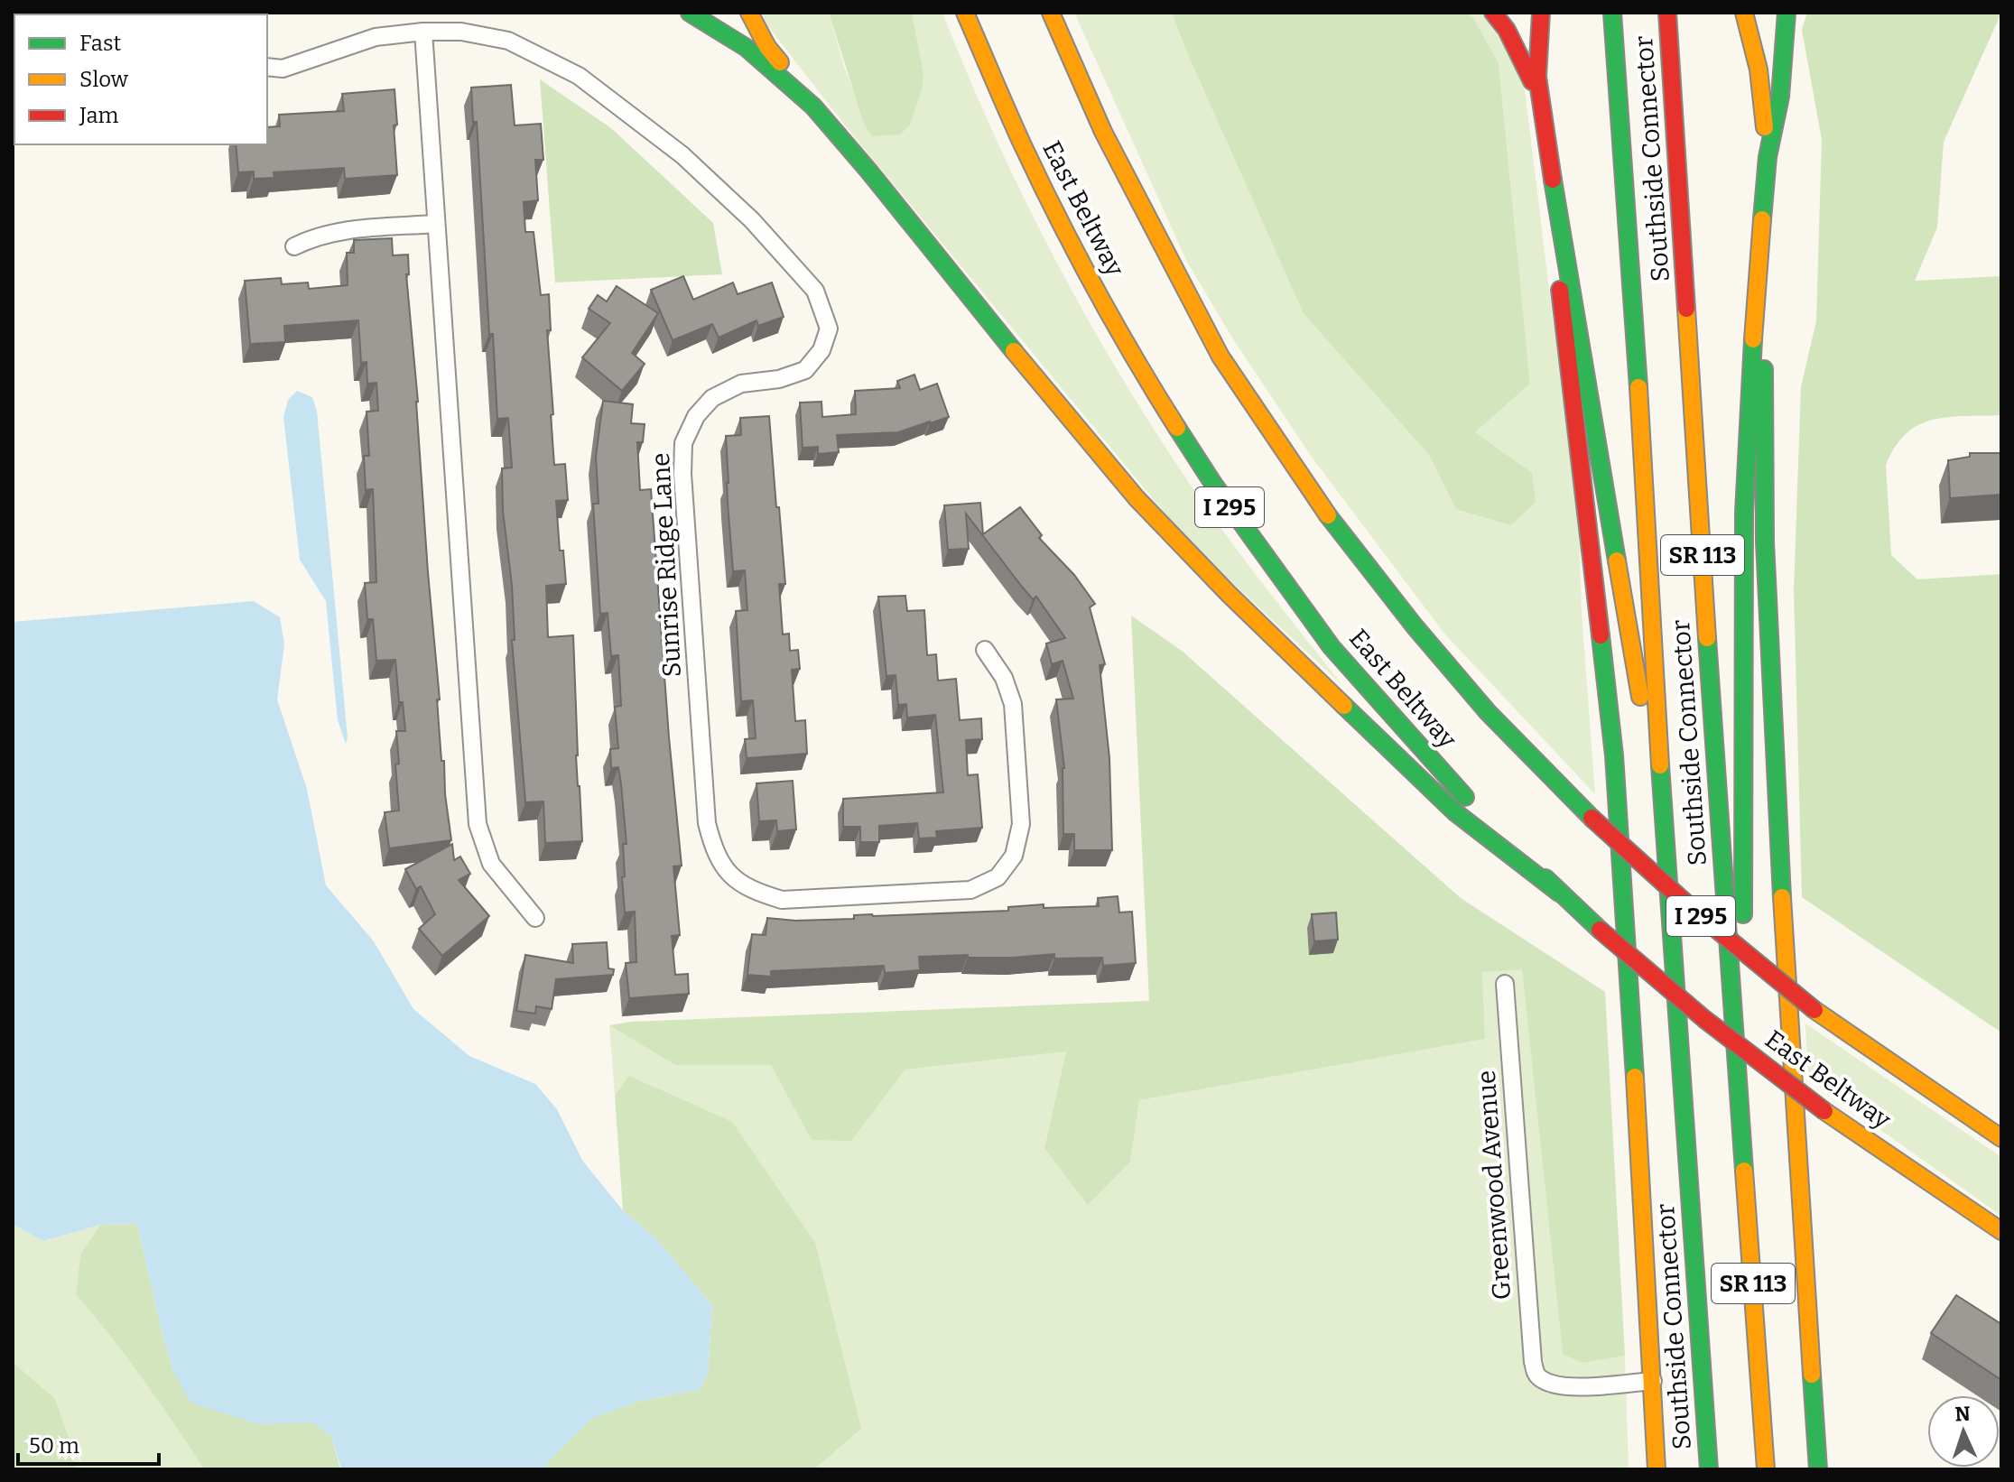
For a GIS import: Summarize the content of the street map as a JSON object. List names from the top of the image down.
{
  "streets": {
    "main road": [
      "Southside Connector",
      "East Beltway",
      "I 295",
      "SR 113"
    ],
    "street": ["Sunrise Ridge Lane", "Greenwood Avenue"]
  },
  "crossings": [
    ["Southside Connector", "Greenwood Avenue"]
  ],
  "legend": ["Fast", "Slow", "Jam"],
  "scale_bar": "50 m",
  "north": "top"
}
